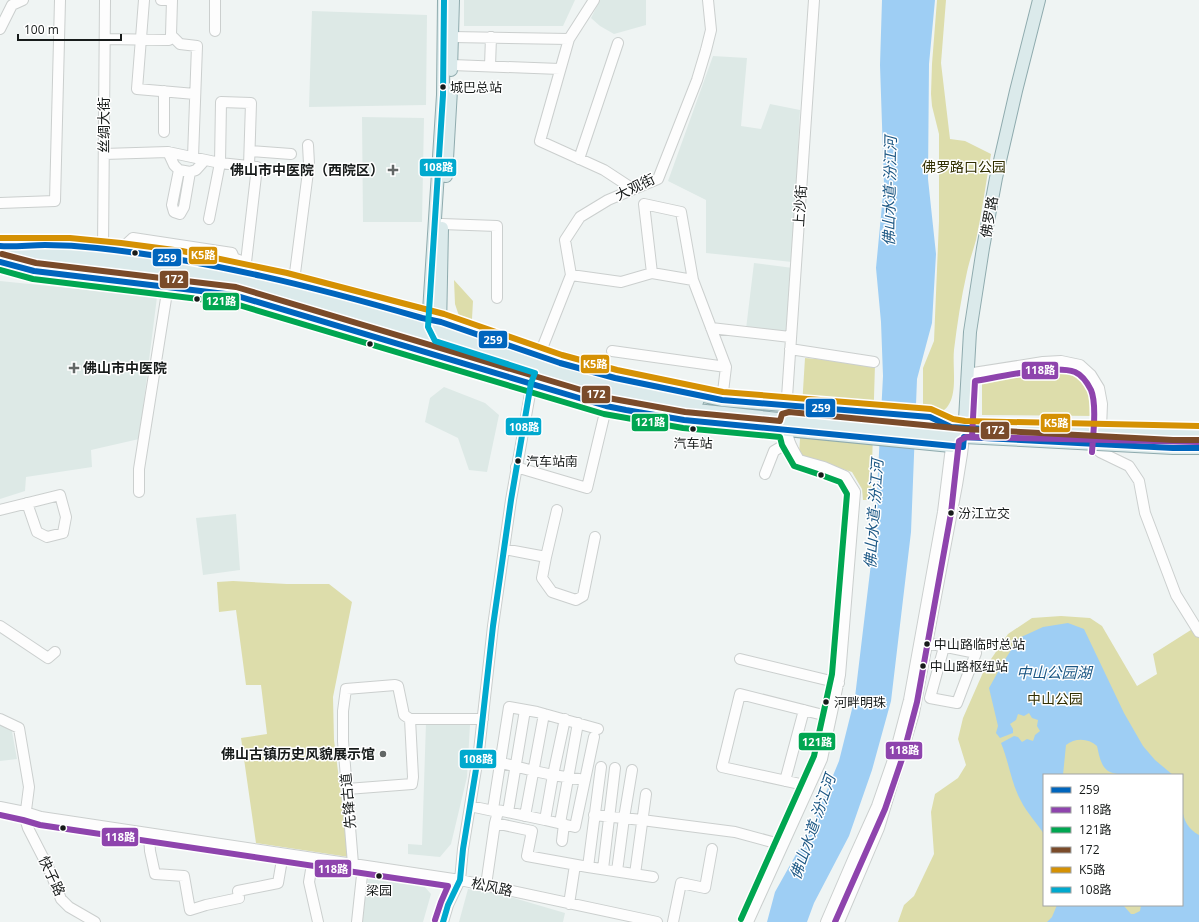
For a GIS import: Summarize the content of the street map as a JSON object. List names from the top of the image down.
{
  "streets": {
    "main road": ["佛罗路"],
    "street": [
      "丝绸大街",
      "大观街",
      "上沙街",
      "先锋古道",
      "快子路",
      "松风路"
    ]
  },
  "crossings": [
    ["先锋古道", "松风路"],
    ["快子路", "松风路"]
  ],
  "water": ["佛山水道-汾江河", "中山公园湖"],
  "parks": ["佛罗路口公园", "中山公园"],
  "places": {
    "other": [
      "城巴总站",
      "汽车站",
      "汽车站南",
      "汾江立交",
      "中山路临时总站",
      "中山路枢纽站",
      "河畔明珠",
      "佛山古镇历史风貌展示馆",
      "梁园"
    ],
    "health": ["佛山市中医院（西院区）", "佛山市中医院"]
  },
  "lines": [
    "transit line 108路",
    "transit line K5路",
    "transit line 259",
    "transit line 172",
    "transit line 121路",
    "transit line 118路"
  ],
  "legend": [
    "259",
    "118路",
    "121路",
    "172",
    "K5路",
    "108路"
  ],
  "scale_bar": "100 m"
}
